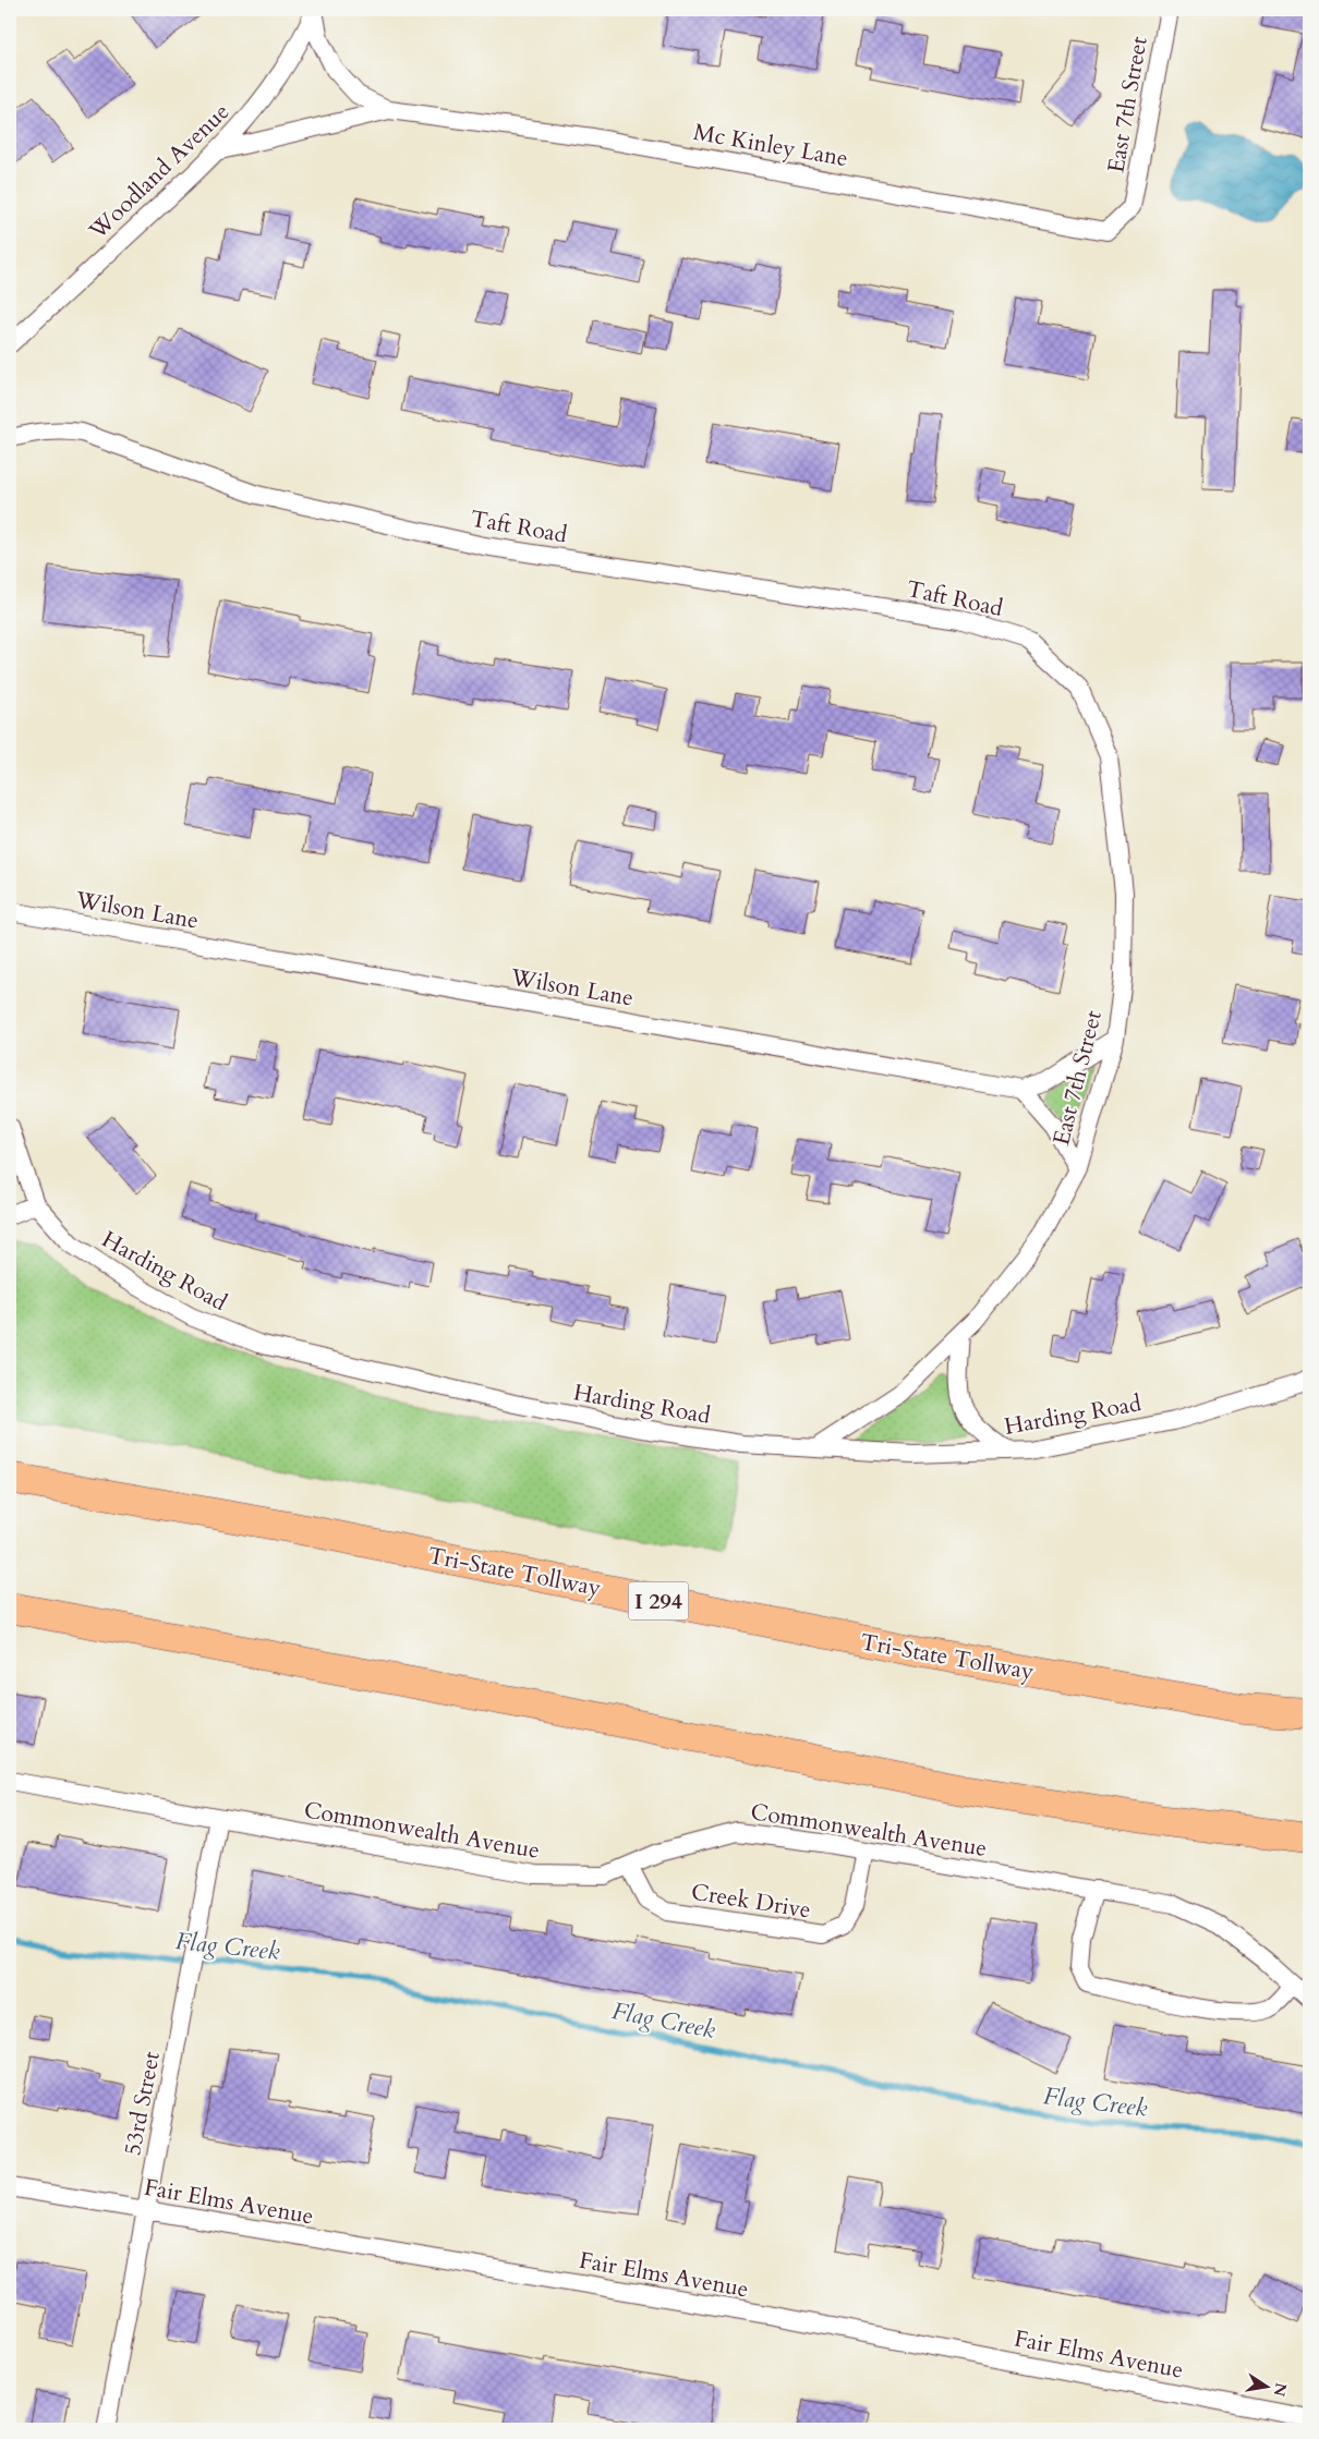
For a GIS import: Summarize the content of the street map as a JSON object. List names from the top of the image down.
{
  "streets": {
    "highway": ["Tri-State Tollway", "I 294"],
    "street": [
      "East 7th Street",
      "Mc Kinley Lane",
      "Woodland Avenue",
      "Taft Road",
      "Wilson Lane",
      "Harding Road",
      "Commonwealth Avenue",
      "Creek Drive",
      "53rd Street",
      "Fair Elms Avenue"
    ]
  },
  "crossings": [
    ["East 7th Street", "Mc Kinley Lane"],
    ["East 7th Street", "Taft Road"],
    ["East 7th Street", "Wilson Lane"],
    ["East 7th Street", "Harding Road"],
    ["Mc Kinley Lane", "Woodland Avenue"],
    ["Commonwealth Avenue", "Creek Drive"],
    ["Commonwealth Avenue", "53rd Street"],
    ["53rd Street", "Fair Elms Avenue"]
  ],
  "water": ["Flag Creek"],
  "north": "right"
}
